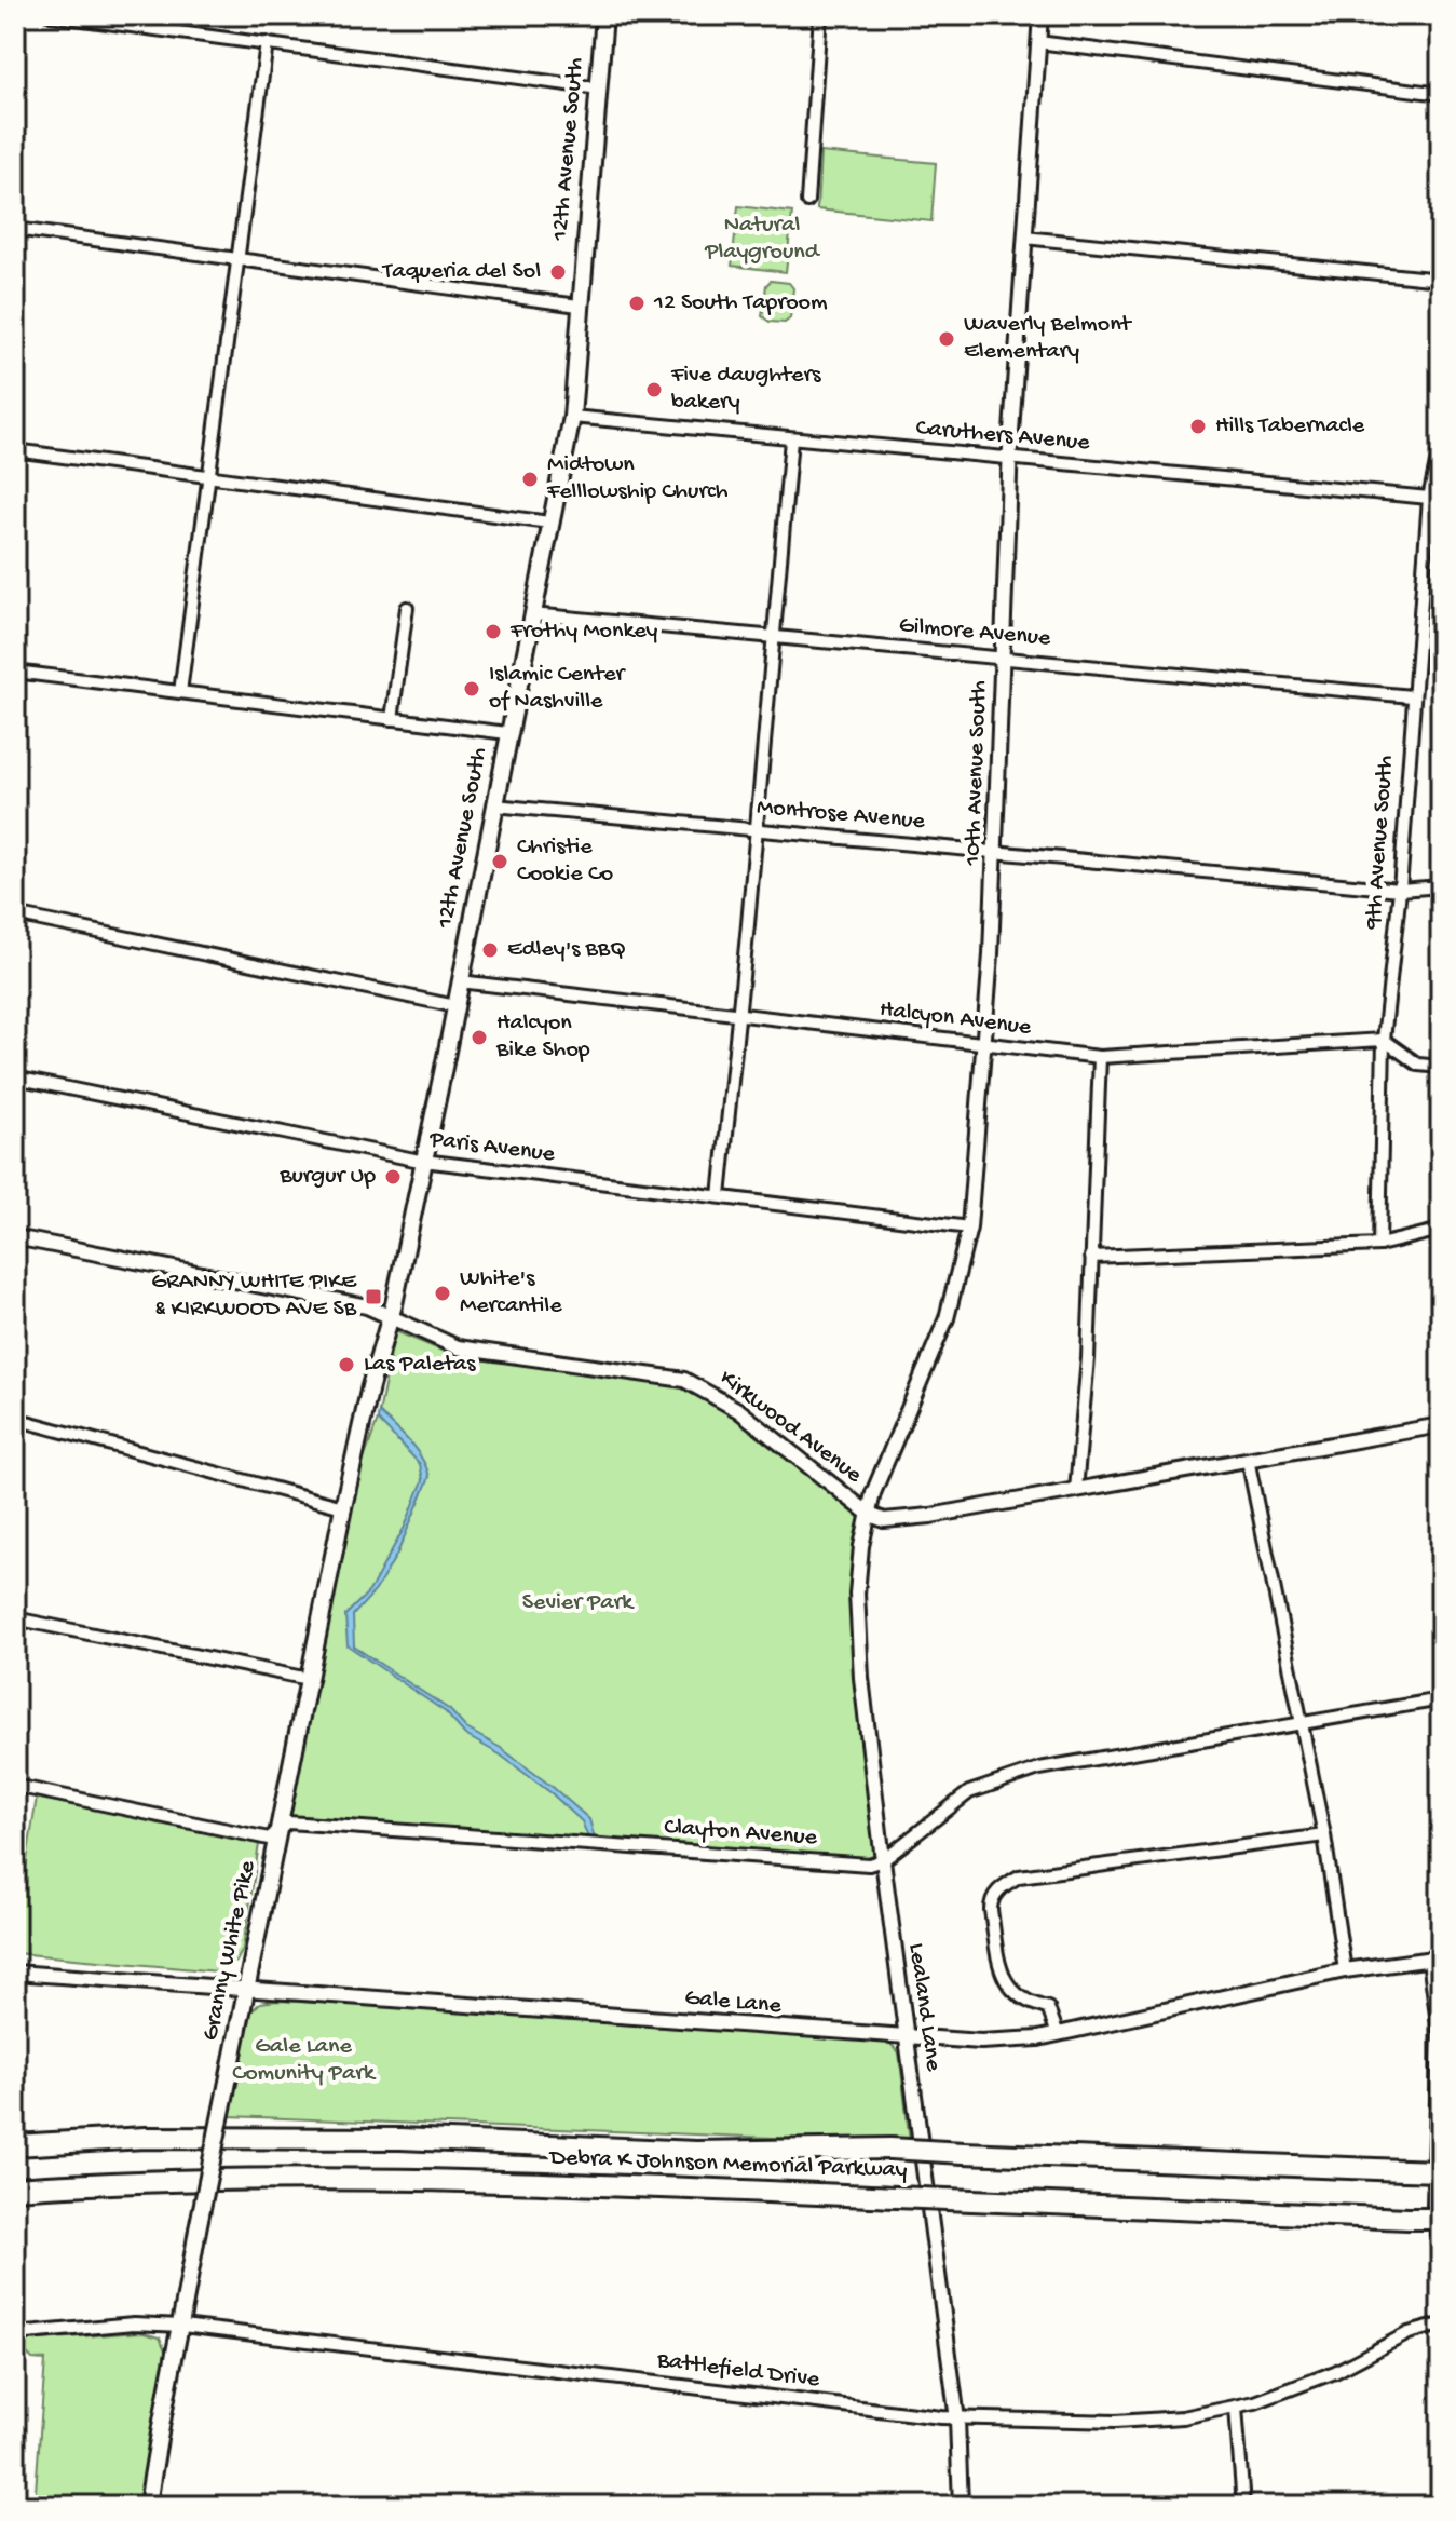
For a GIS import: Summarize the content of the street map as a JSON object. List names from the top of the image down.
{
  "streets": {
    "highway": ["Debra K Johnson Memorial Parkway"],
    "main road": ["12th Avenue South", "Granny White Pike"],
    "street": [
      "Caruthers Avenue",
      "Gilmore Avenue",
      "10th Avenue South",
      "Montrose Avenue",
      "9th Avenue South",
      "Halcyon Avenue",
      "Paris Avenue",
      "Kirkwood Avenue",
      "Clayton Avenue",
      "Gale Lane",
      "Lealand Lane",
      "Battlefield Drive"
    ]
  },
  "crossings": [
    ["12th Avenue South", "Caruthers Avenue"],
    ["12th Avenue South", "Gilmore Avenue"],
    ["12th Avenue South", "Montrose Avenue"],
    ["12th Avenue South", "Halcyon Avenue"],
    ["12th Avenue South", "Paris Avenue"],
    ["12th Avenue South", "Kirkwood Avenue"],
    ["12th Avenue South", "Granny White Pike"],
    ["Caruthers Avenue", "10th Avenue South"],
    ["Caruthers Avenue", "9th Avenue South"],
    ["Gilmore Avenue", "10th Avenue South"],
    ["Gilmore Avenue", "9th Avenue South"],
    ["10th Avenue South", "Montrose Avenue"],
    ["10th Avenue South", "Halcyon Avenue"],
    ["10th Avenue South", "Paris Avenue"],
    ["10th Avenue South", "Kirkwood Avenue"],
    ["10th Avenue South", "Lealand Lane"],
    ["Montrose Avenue", "9th Avenue South"],
    ["9th Avenue South", "Halcyon Avenue"],
    ["Kirkwood Avenue", "Lealand Lane"],
    ["Clayton Avenue", "Granny White Pike"],
    ["Clayton Avenue", "Lealand Lane"],
    ["Granny White Pike", "Gale Lane"],
    ["Granny White Pike", "Battlefield Drive"],
    ["Gale Lane", "Lealand Lane"],
    ["Lealand Lane", "Battlefield Drive"]
  ],
  "parks": ["Natural Playground", "Sevier Park", "Gale Lane Comunity Park"],
  "places": {
    "other": [
      "Taqueria del Sol",
      "12 South Taproom",
      "Waverly Belmont Elementary",
      "Five daughters bakery",
      "Hills Tabernacle",
      "Midtown Felllowship Church",
      "Frothy Monkey",
      "Islamic Center of Nashville",
      "Christie Cookie Co",
      "Edley's BBQ",
      "Halcyon Bike Shop",
      "Burgur Up",
      "White's Mercantile",
      "Las Paletas"
    ],
    "transit": ["GRANNY WHITE PIKE & KIRKWOOD AVE SB"]
  }
}
